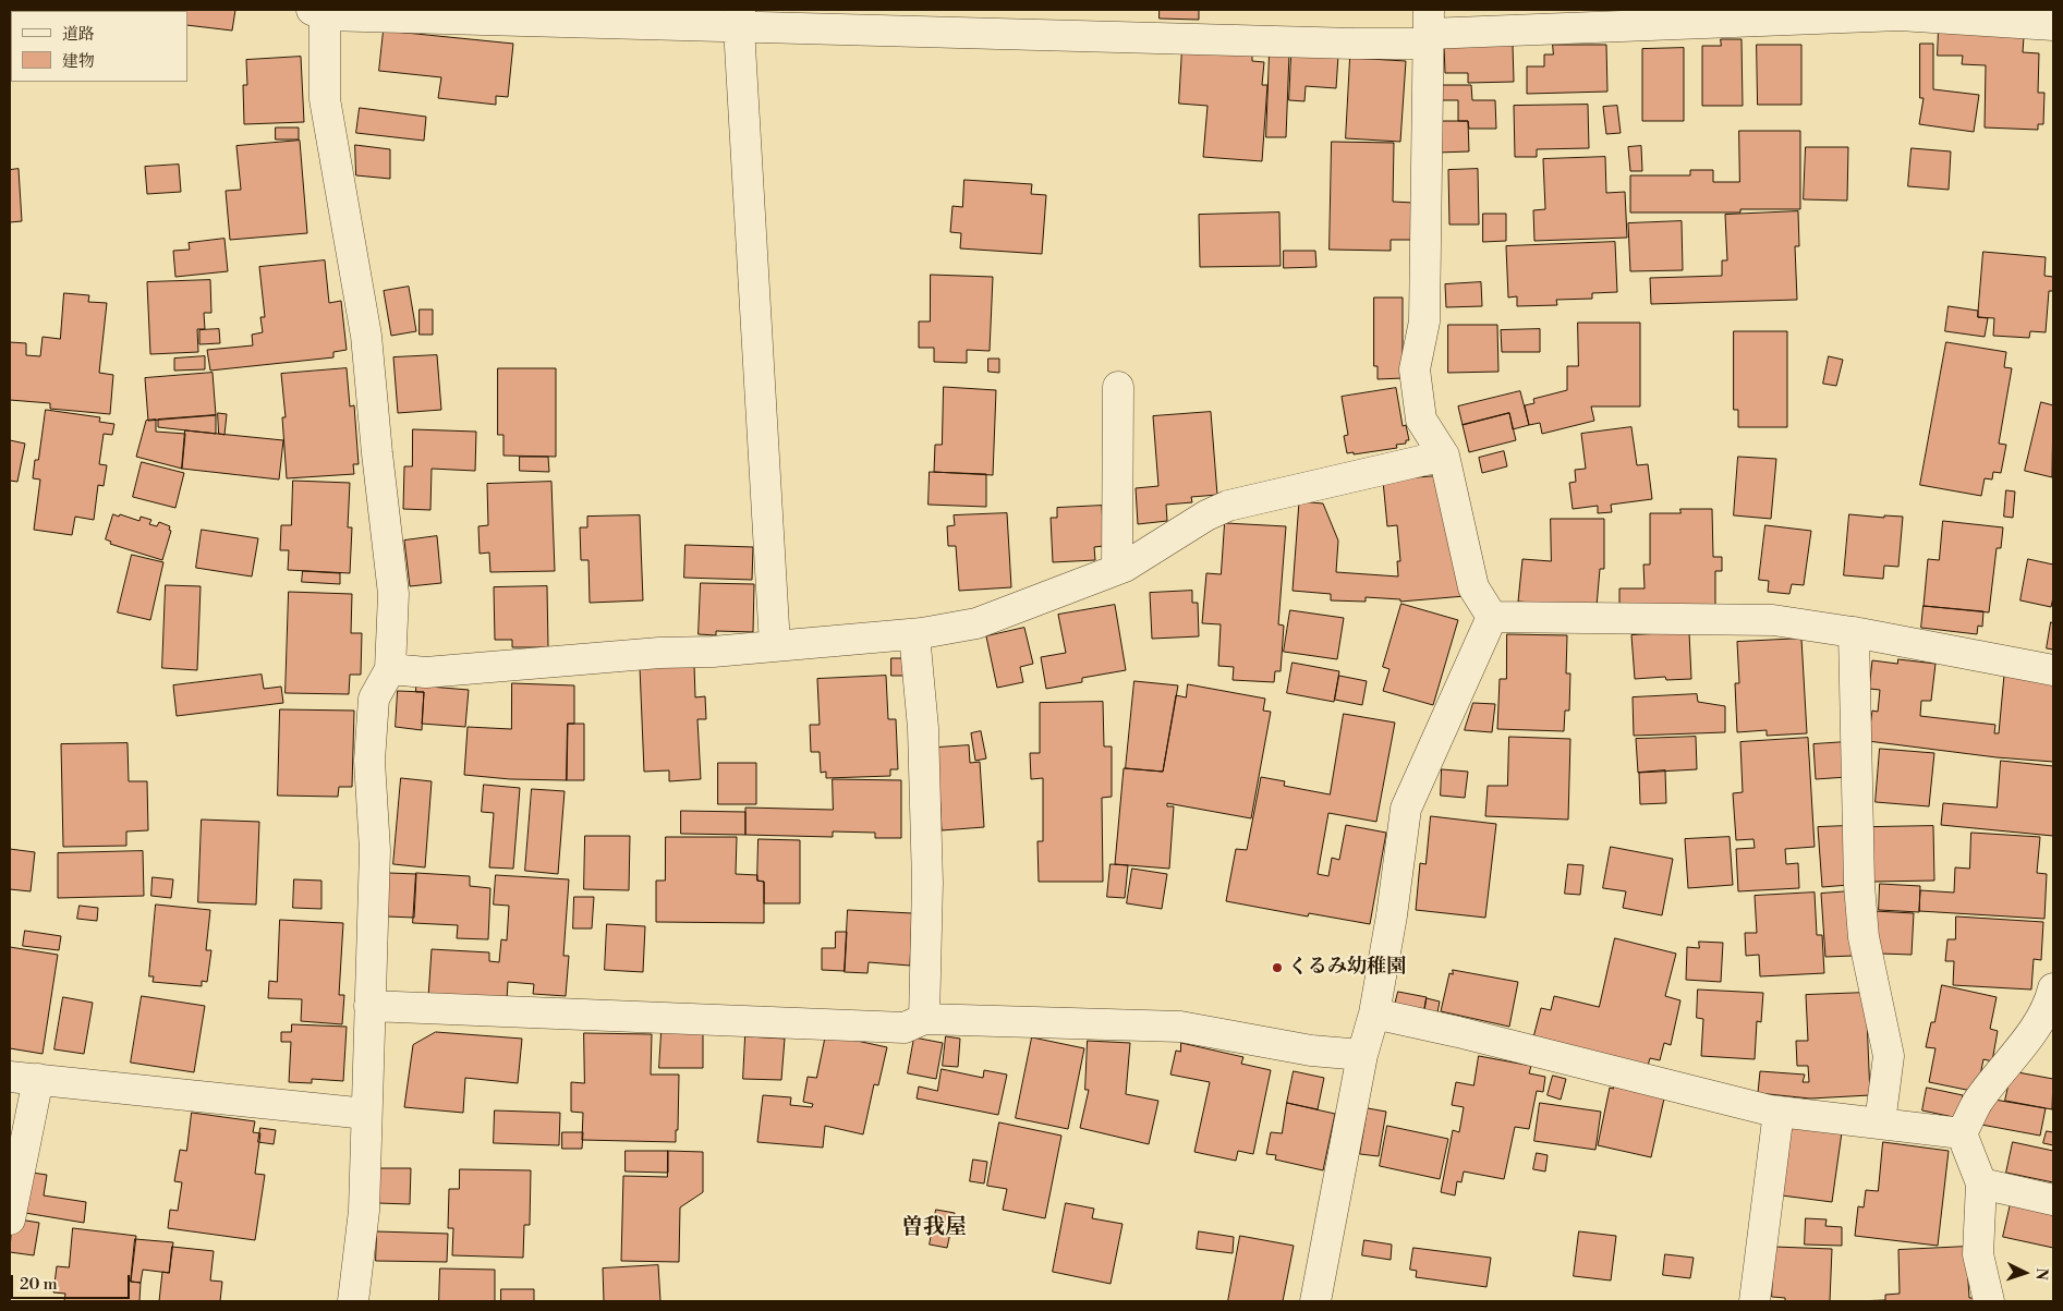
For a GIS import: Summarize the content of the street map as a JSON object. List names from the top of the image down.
{
  "districts": ["曽我屋"],
  "places": ["くるみ幼稚園"],
  "legend": ["道路", "建物"],
  "scale_bar": "20 m",
  "north": "right"
}
